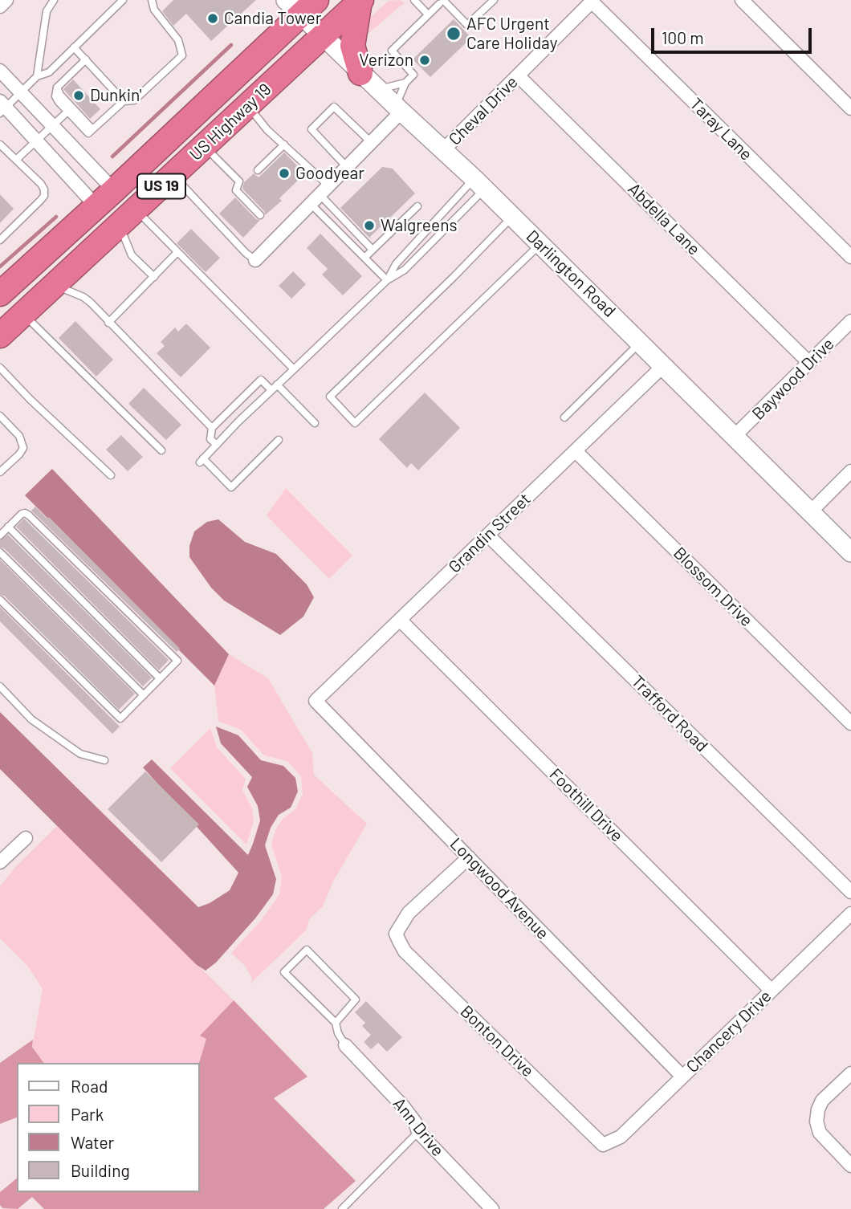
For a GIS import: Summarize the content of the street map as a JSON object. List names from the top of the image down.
{
  "streets": {
    "highway": ["US Highway 19", "US 19"],
    "street": [
      "Cheval Drive",
      "Taray Lane",
      "Abdella Lane",
      "Darlington Road",
      "Baywood Drive",
      "Grandin Street",
      "Blossom Drive",
      "Trafford Road",
      "Foothill Drive",
      "Longwood Avenue",
      "Chancery Drive",
      "Bonton Drive",
      "Ann Drive"
    ]
  },
  "crossings": [
    ["Cheval Drive", "Taray Lane"],
    ["Cheval Drive", "Abdella Lane"],
    ["Cheval Drive", "Darlington Road"],
    ["US Highway 19", "Darlington Road"],
    ["Abdella Lane", "Baywood Drive"],
    ["Darlington Road", "Baywood Drive"],
    ["Darlington Road", "Grandin Street"],
    ["Grandin Street", "Blossom Drive"],
    ["Grandin Street", "Trafford Road"],
    ["Grandin Street", "Foothill Drive"],
    ["Grandin Street", "Longwood Avenue"],
    ["Foothill Drive", "Chancery Drive"],
    ["Longwood Avenue", "Chancery Drive"],
    ["Longwood Avenue", "Bonton Drive"],
    ["Chancery Drive", "Bonton Drive"]
  ],
  "places": [
    "Candia Tower",
    "AFC Urgent Care Holiday",
    "Verizon",
    "Dunkin'",
    "Goodyear",
    "Walgreens"
  ],
  "legend": [
    "Road",
    "Park",
    "Water",
    "Building"
  ],
  "scale_bar": "100 m"
}
